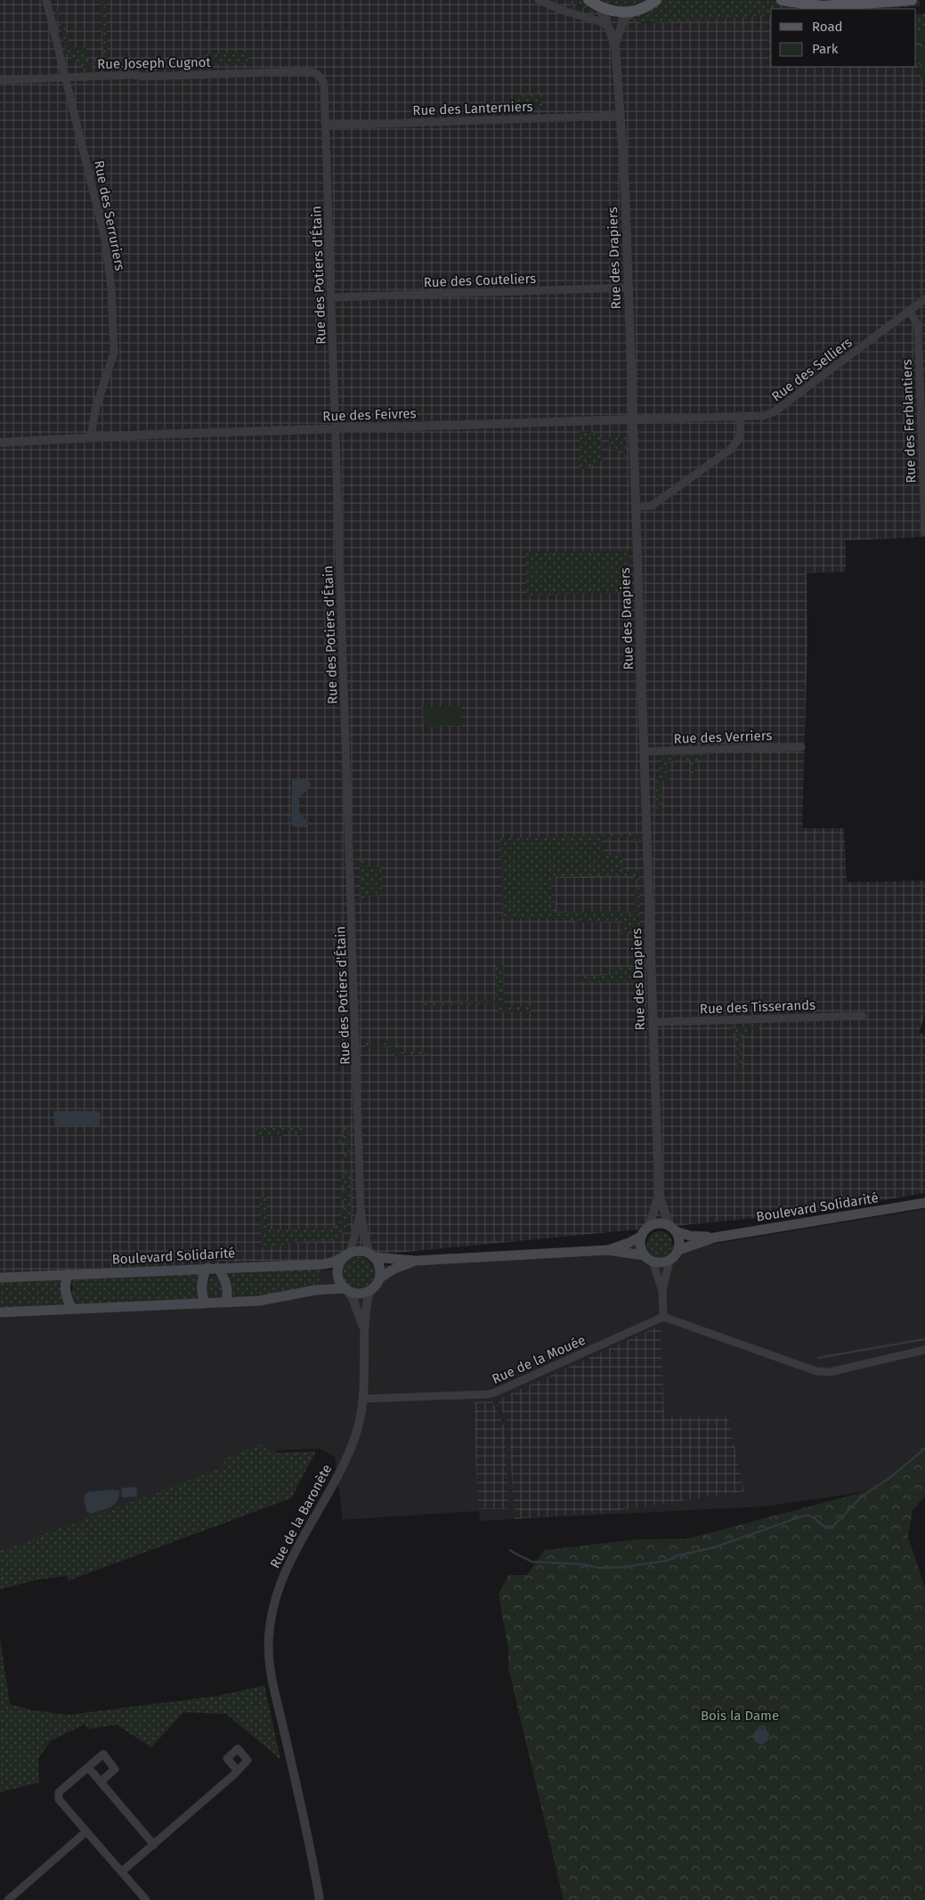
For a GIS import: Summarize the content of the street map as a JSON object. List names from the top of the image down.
{
  "streets": {
    "main road": ["Boulevard Solidarité"],
    "street": [
      "Rue Joseph Cugnot",
      "Rue des Lanterniers",
      "Rue des Serruriers",
      "Rue des Drapiers",
      "Rue des Potiers d'Étain",
      "Rue des Couteliers",
      "Rue des Selliers",
      "Rue des Feivres",
      "Rue des Ferblantiers",
      "Rue des Verriers",
      "Rue des Tisserands",
      "Rue de la Mouée",
      "Rue de la Baronète"
    ]
  },
  "crossings": [
    ["Rue Joseph Cugnot", "Rue des Serruriers"],
    ["Rue Joseph Cugnot", "Rue des Potiers d'Étain"],
    ["Rue des Lanterniers", "Rue des Drapiers"],
    ["Rue des Lanterniers", "Rue des Potiers d'Étain"],
    ["Rue des Serruriers", "Rue des Feivres"],
    ["Rue des Drapiers", "Rue des Couteliers"],
    ["Rue des Drapiers", "Rue des Feivres"],
    ["Rue des Drapiers", "Rue des Verriers"],
    ["Rue des Drapiers", "Rue des Tisserands"],
    ["Rue des Drapiers", "Boulevard Solidarité"],
    ["Rue des Potiers d'Étain", "Rue des Couteliers"],
    ["Rue des Potiers d'Étain", "Rue des Feivres"],
    ["Rue des Potiers d'Étain", "Boulevard Solidarité"],
    ["Rue des Potiers d'Étain", "Rue de la Baronète"],
    ["Rue des Selliers", "Rue des Feivres"],
    ["Rue des Selliers", "Rue des Ferblantiers"],
    ["Boulevard Solidarité", "Rue de la Baronète"],
    ["Rue de la Mouée", "Rue de la Baronète"]
  ],
  "parks": ["Bois la Dame"],
  "legend": ["Road", "Park"]
}
